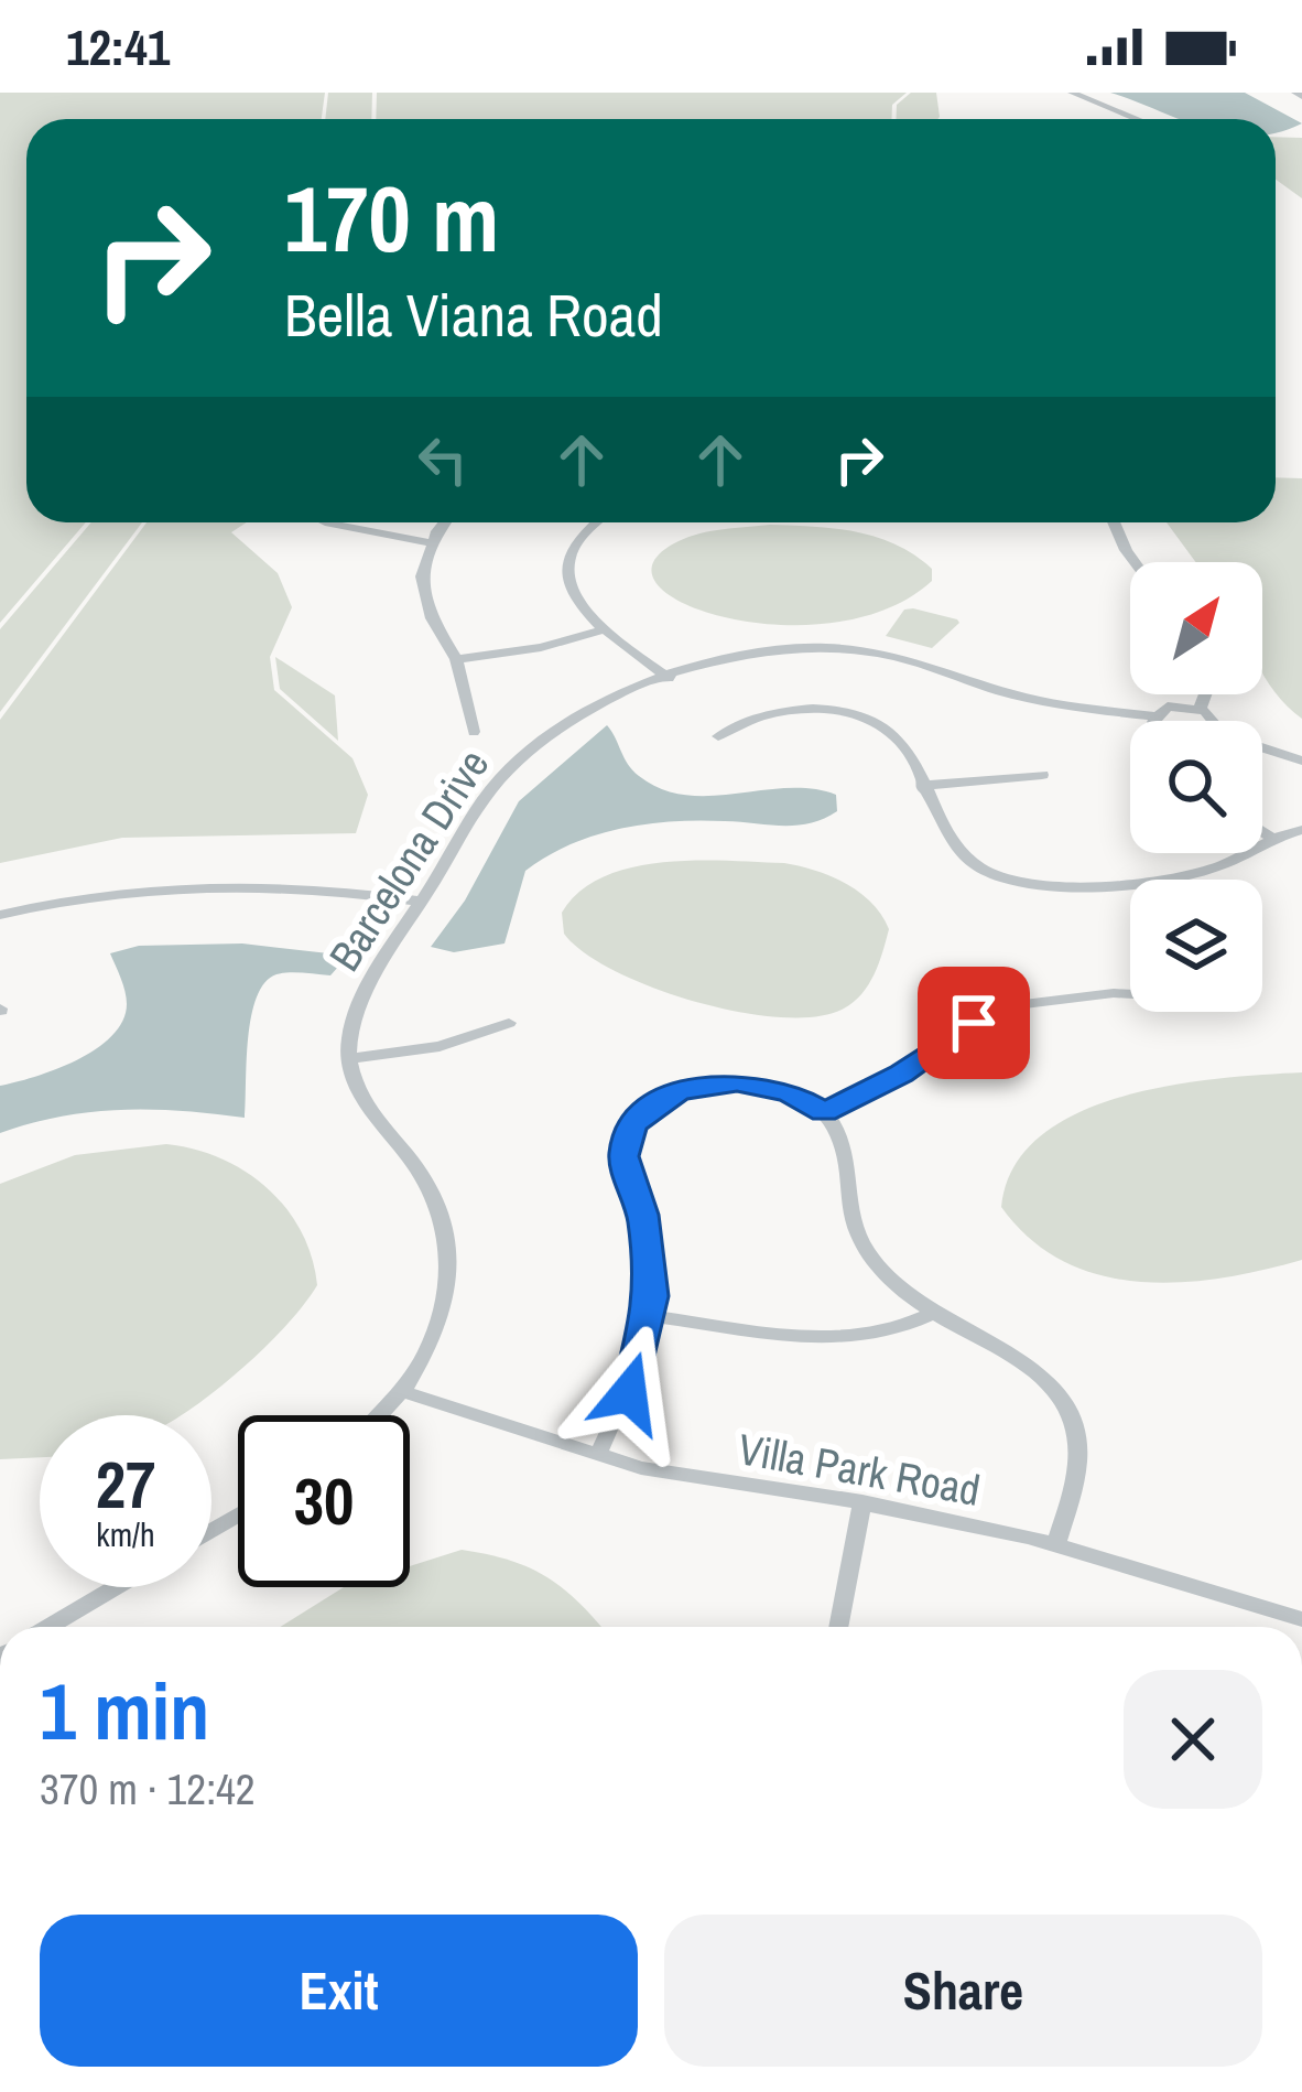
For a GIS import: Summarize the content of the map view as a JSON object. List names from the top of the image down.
{
  "streets": {
    "street": ["Barcelona Drive", "Villa Park Road"]
  },
  "north": "top right",
  "page": {
    "status": "12:41",
    "turn": ["170 m", "Bella Viana Road"],
    "speed": "27 km/h",
    "limit": "30",
    "heading": ["1 min", "370 m · 12:42"],
    "buttons": ["Exit", "Share"]
  }
}
